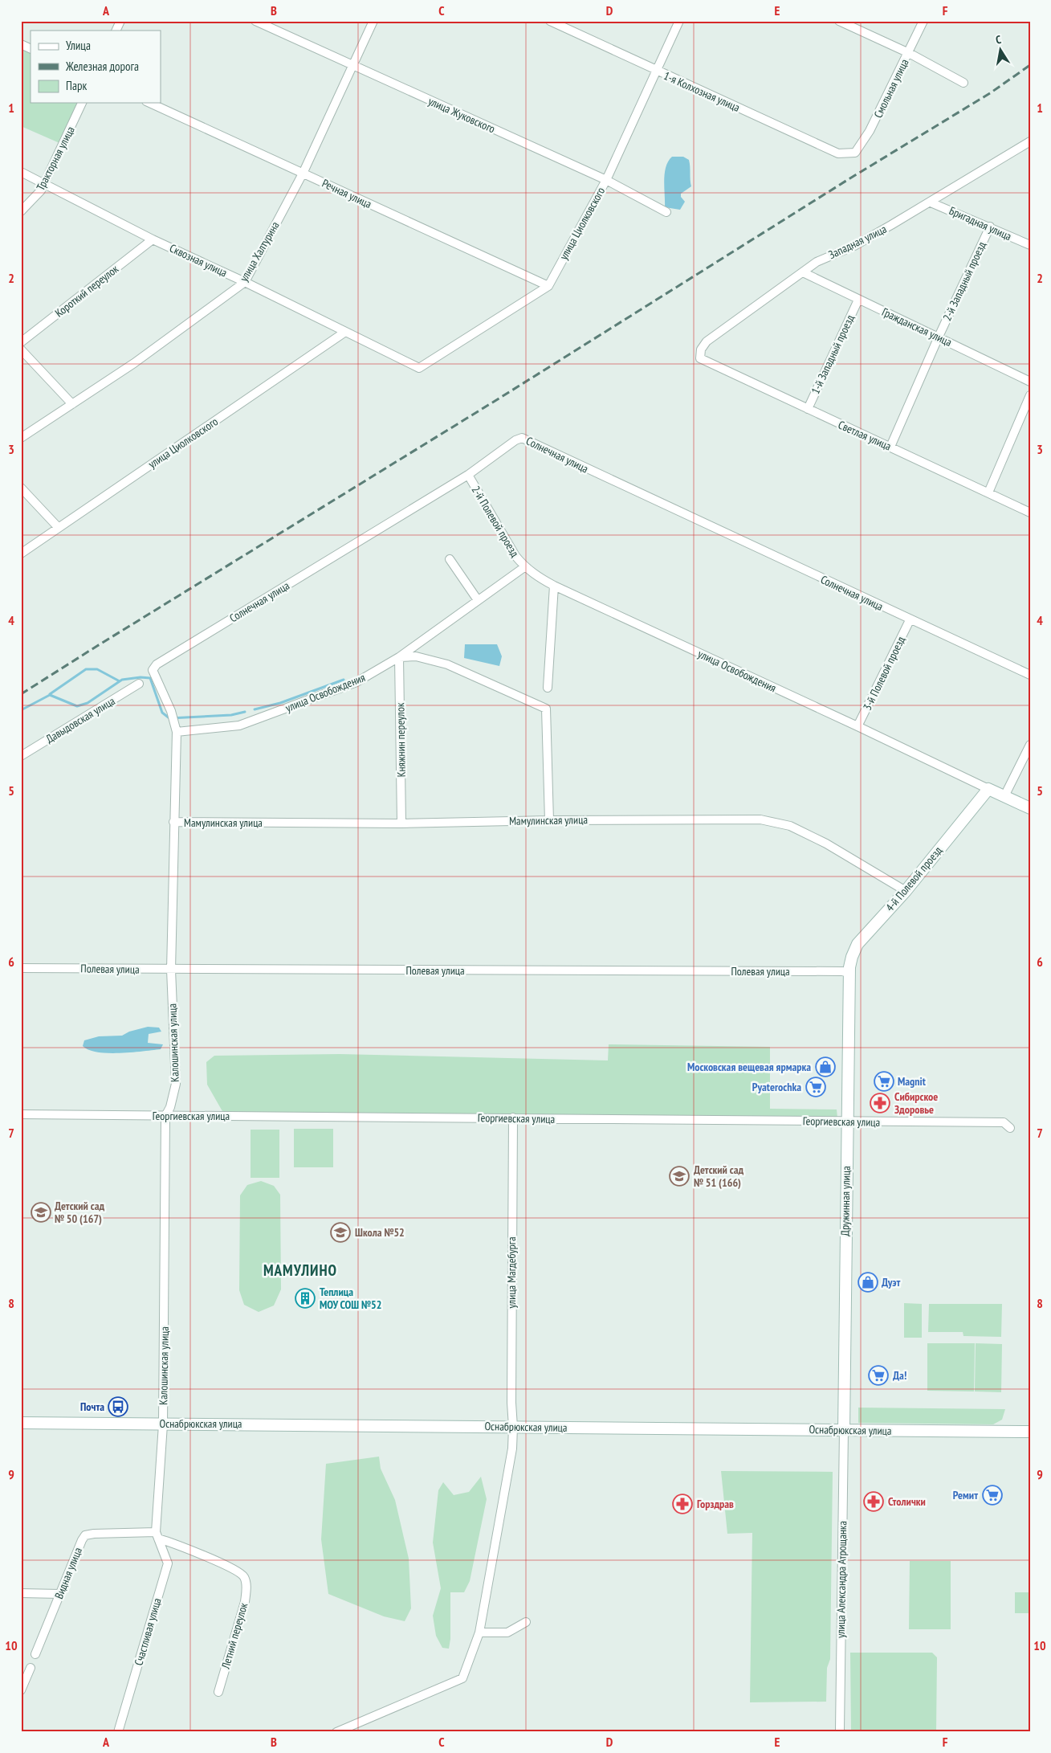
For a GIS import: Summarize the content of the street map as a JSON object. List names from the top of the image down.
{
  "streets": {
    "street": [
      "Смольная улица",
      "1-я Колхозная улица",
      "улица Жуковского",
      "Тракторная улица",
      "Речная улица",
      "улица Циолковского",
      "Бригадная улица",
      "Западная улица",
      "улица Халтурина",
      "Сквозная улица",
      "2-й Западный проезд",
      "Короткий переулок",
      "Гражданская улица",
      "1-й Западный проезд",
      "Светлая улица",
      "Солнечная улица",
      "2-й Полевой проезд",
      "улица Освобождения",
      "3-й Полевой проезд",
      "Давыдовская улица",
      "Княжнин переулок",
      "Мамулинская улица",
      "4-й Полевой проезд",
      "Полевая улица",
      "Калошинская улица",
      "Георгиевская улица",
      "Дружинная улица",
      "улица Магдебурга",
      "Оснабрюкская улица",
      "Видная улица",
      "улица Александра Атрощанка",
      "Счастливая улица",
      "Летний переулок"
    ]
  },
  "crossings": [
    ["Смольная улица", "1-я Колхозная улица"],
    ["1-я Колхозная улица", "улица Циолковского"],
    ["улица Жуковского", "улица Циолковского"],
    ["улица Жуковского", "улица Халтурина"],
    ["Тракторная улица", "Сквозная улица"],
    ["Речная улица", "улица Циолковского"],
    ["Речная улица", "улица Халтурина"],
    ["улица Циолковского", "Сквозная улица"],
    ["Бригадная улица", "Западная улица"],
    ["Бригадная улица", "2-й Западный проезд"],
    ["Западная улица", "Гражданская улица"],
    ["Западная улица", "Светлая улица"],
    ["улица Халтурина", "Сквозная улица"],
    ["Сквозная улица", "Короткий переулок"],
    ["2-й Западный проезд", "Гражданская улица"],
    ["2-й Западный проезд", "Светлая улица"],
    ["Гражданская улица", "1-й Западный проезд"],
    ["1-й Западный проезд", "Светлая улица"],
    ["Солнечная улица", "2-й Полевой проезд"],
    ["Солнечная улица", "3-й Полевой проезд"],
    ["Солнечная улица", "Калошинская улица"],
    ["2-й Полевой проезд", "улица Освобождения"],
    ["улица Освобождения", "3-й Полевой проезд"],
    ["улица Освобождения", "Княжнин переулок"],
    ["улица Освобождения", "4-й Полевой проезд"],
    ["улица Освобождения", "Калошинская улица"],
    ["Княжнин переулок", "Мамулинская улица"],
    ["Мамулинская улица", "4-й Полевой проезд"],
    ["Мамулинская улица", "Калошинская улица"],
    ["4-й Полевой проезд", "Полевая улица"],
    ["4-й Полевой проезд", "Дружинная улица"],
    ["Полевая улица", "Калошинская улица"],
    ["Полевая улица", "Дружинная улица"],
    ["Калошинская улица", "Георгиевская улица"],
    ["Калошинская улица", "Оснабрюкская улица"],
    ["Калошинская улица", "Видная улица"],
    ["Калошинская улица", "Счастливая улица"],
    ["Калошинская улица", "Летний переулок"],
    ["Георгиевская улица", "Дружинная улица"],
    ["Георгиевская улица", "улица Магдебурга"],
    ["Дружинная улица", "Оснабрюкская улица"],
    ["Дружинная улица", "улица Александра Атрощанка"],
    ["улица Магдебурга", "Оснабрюкская улица"],
    ["Оснабрюкская улица", "улица Александра Атрощанка"],
    ["Видная улица", "Счастливая улица"],
    ["Видная улица", "Летний переулок"],
    ["Счастливая улица", "Летний переулок"]
  ],
  "districts": ["МАМУЛИНО"],
  "places": {
    "shop": ["Московская вещевая ярмарка", "Дуэт"],
    "supermarket": [
      "Magnit",
      "Pyaterochka",
      "Да!",
      "Ремит"
    ],
    "pharmacy": ["Сибирское Здоровье", "Столички", "Горздрав"],
    "school or university": ["Детский сад № 51 (166)", "Детский сад № 50 (167)", "Школа №52"],
    "building": ["Теплица МОУ СОШ №52"],
    "bus stop": ["Почта"]
  },
  "legend": ["Улица", "Железная дорога", "Парк"],
  "north": "top",
  "grid": {
    "columns": [
      "A",
      "B",
      "C",
      "D",
      "E",
      "F"
    ],
    "rows": [
      "1",
      "2",
      "3",
      "4",
      "5",
      "6",
      "7",
      "8",
      "9",
      "10"
    ]
  }
}
